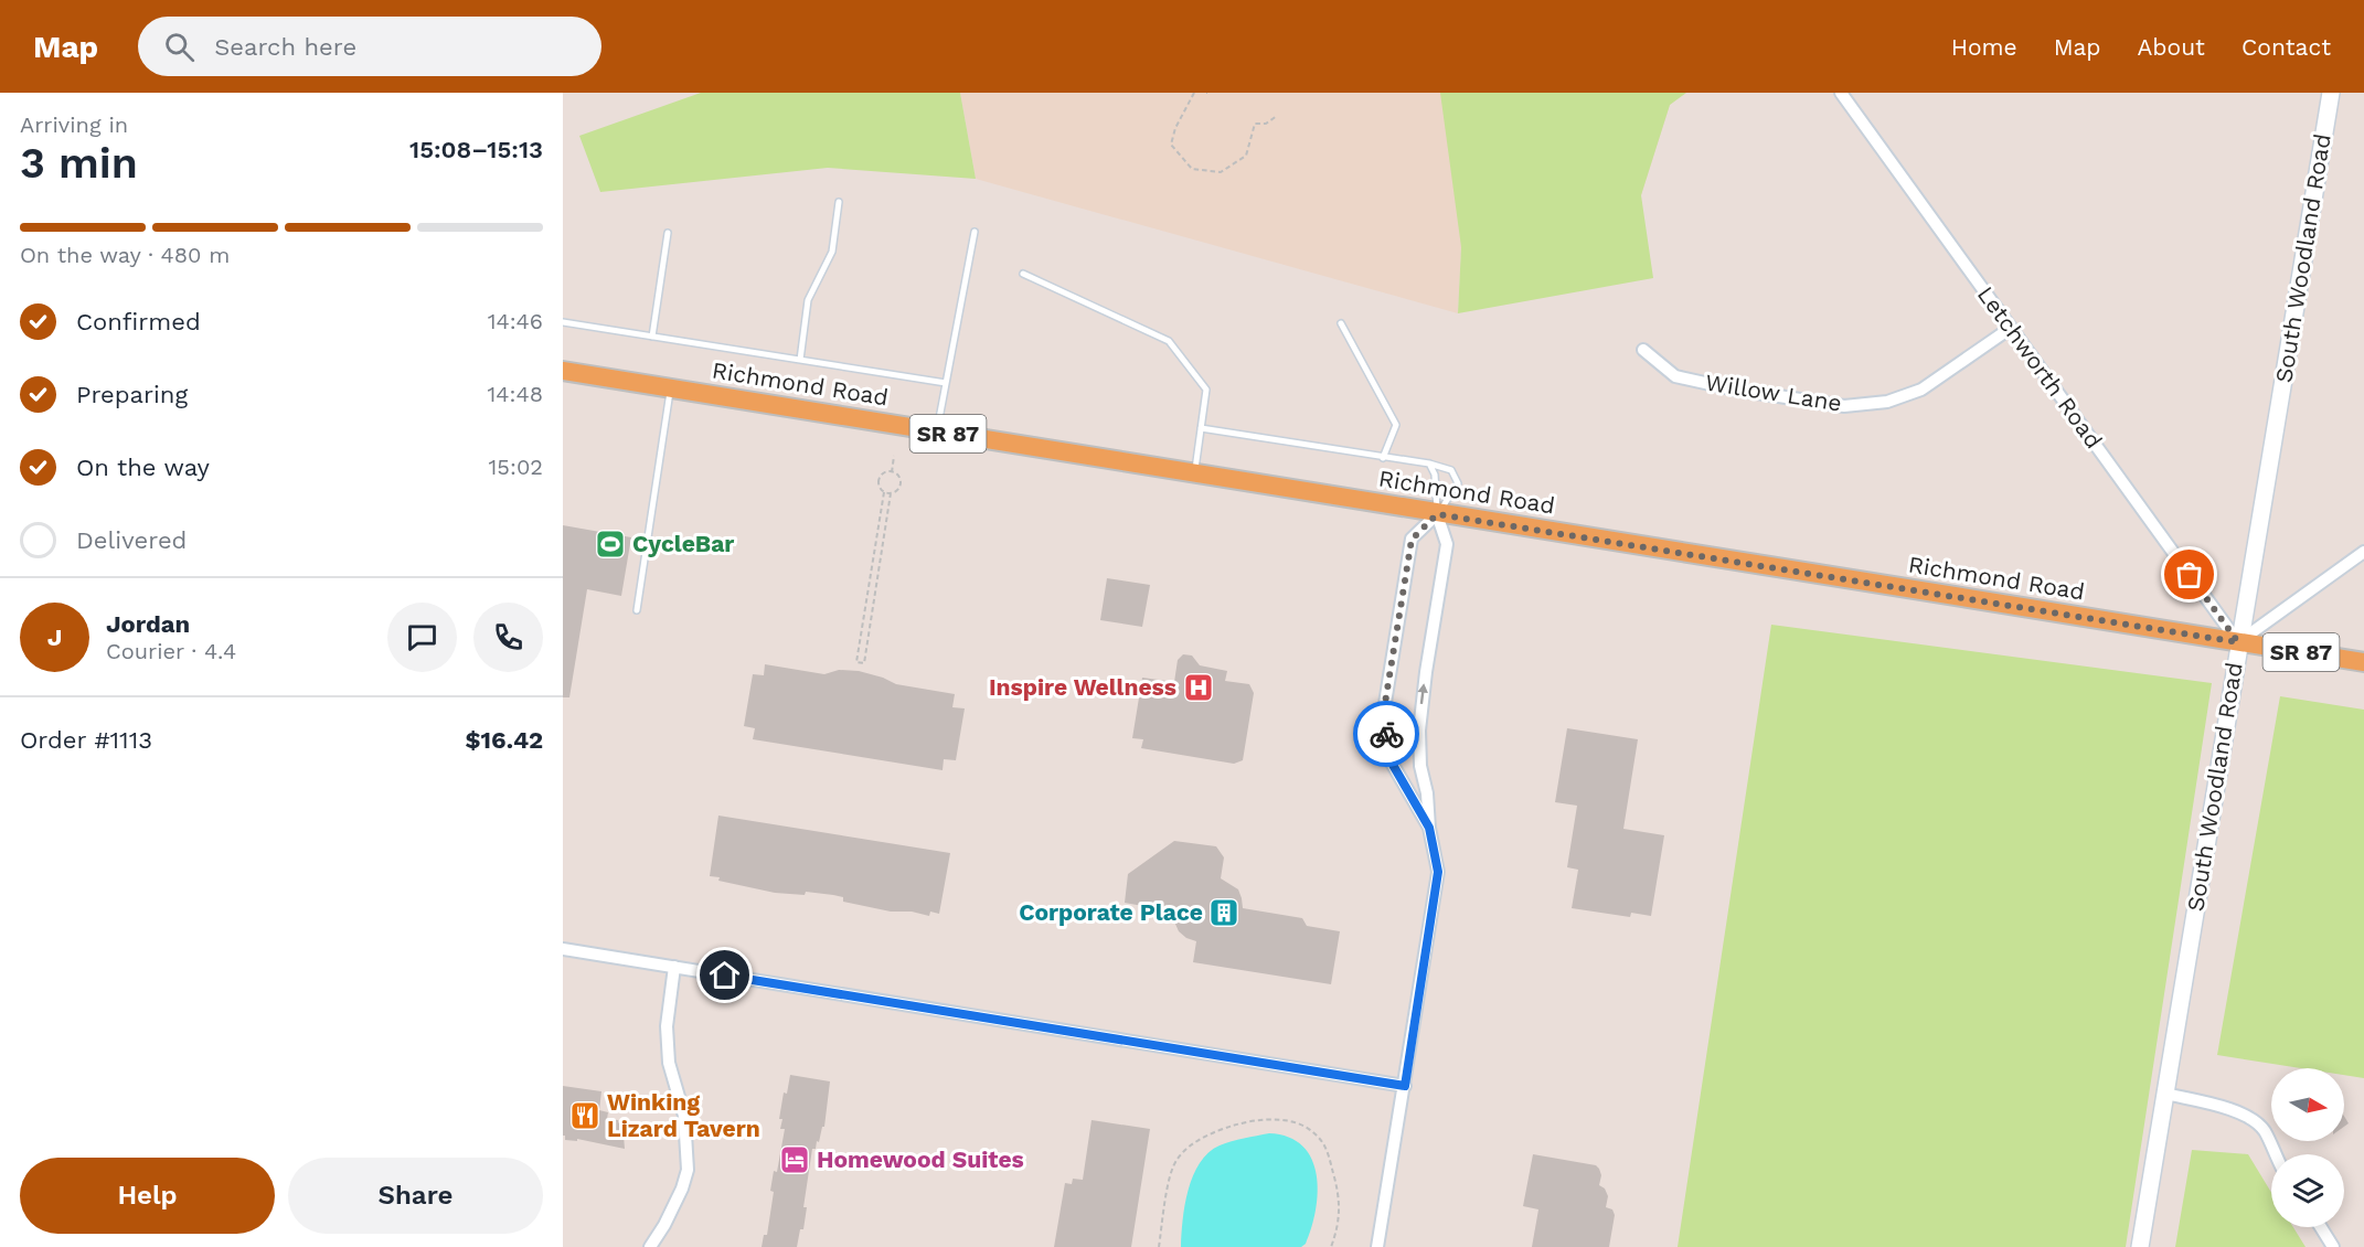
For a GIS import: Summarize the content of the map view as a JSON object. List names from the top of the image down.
{
  "streets": {
    "main road": ["Richmond Road", "SR 87"],
    "street": ["South Woodland Road", "Letchworth Road", "Willow Lane"]
  },
  "crossings": [
    ["South Woodland Road", "Letchworth Road"],
    ["South Woodland Road", "Richmond Road"],
    ["Letchworth Road", "Richmond Road"],
    ["Letchworth Road", "Willow Lane"]
  ],
  "places": {
    "sports": ["CycleBar"],
    "hospital": ["Inspire Wellness"],
    "building": ["Corporate Place"],
    "restaurant": ["Winking Lizard Tavern"],
    "hotel": ["Homewood Suites"]
  },
  "north": "right",
  "page": {
    "header": "Map",
    "search": "Search here",
    "nav": [
      "Home",
      "Map",
      "About",
      "Contact"
    ],
    "heading": ["3 min", "Arriving in", "15:08–15:13"],
    "panel": [
      "Jordan",
      "Courier · 4.4",
      "Order #1113",
      "$16.42"
    ],
    "bar": "On the way · 480 m",
    "list": [
      ["Confirmed", "14:46"],
      ["Preparing", "14:48"],
      ["On the way", "15:02"],
      "Delivered"
    ],
    "round": "J",
    "buttons": ["Help", "Share"]
  }
}
